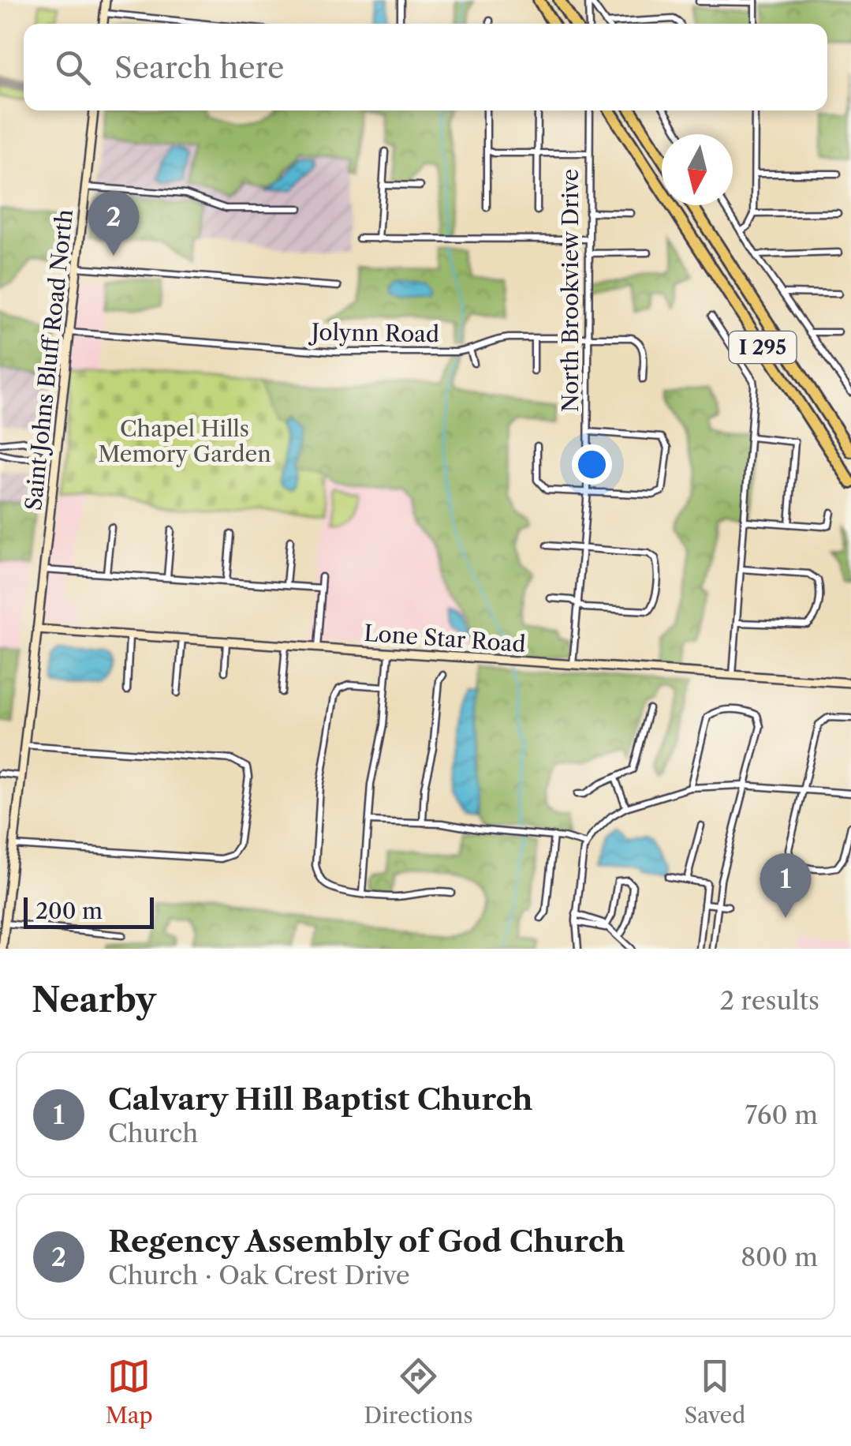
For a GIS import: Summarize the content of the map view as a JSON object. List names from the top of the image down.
{
  "streets": {
    "highway": ["I 295"],
    "main road": ["Saint Johns Bluff Road North", "Lone Star Road"],
    "street": ["North Brookview Drive", "Jolynn Road"]
  },
  "crossings": [
    ["North Brookview Drive", "Jolynn Road"],
    ["North Brookview Drive", "Lone Star Road"],
    ["Jolynn Road", "Saint Johns Bluff Road North"],
    ["Saint Johns Bluff Road North", "Lone Star Road"]
  ],
  "parks": ["Chapel Hills Memory Garden"],
  "scale_bar": "200 m",
  "north": "bottom",
  "page": {
    "search": "Search here",
    "pins": ["2", "1"],
    "scale": "200 m",
    "heading": ["Nearby", "2 results"],
    "list": [
      {
        "mark": "1",
        "name": "Calvary Hill Baptist Church",
        "note": "Church",
        "value": "760 m"
      },
      {
        "mark": "2",
        "name": "Regency Assembly of God Church",
        "note": "Church · Oak Crest Drive",
        "value": "800 m"
      }
    ],
    "nav": ["Map", "Directions", "Saved"]
  }
}
